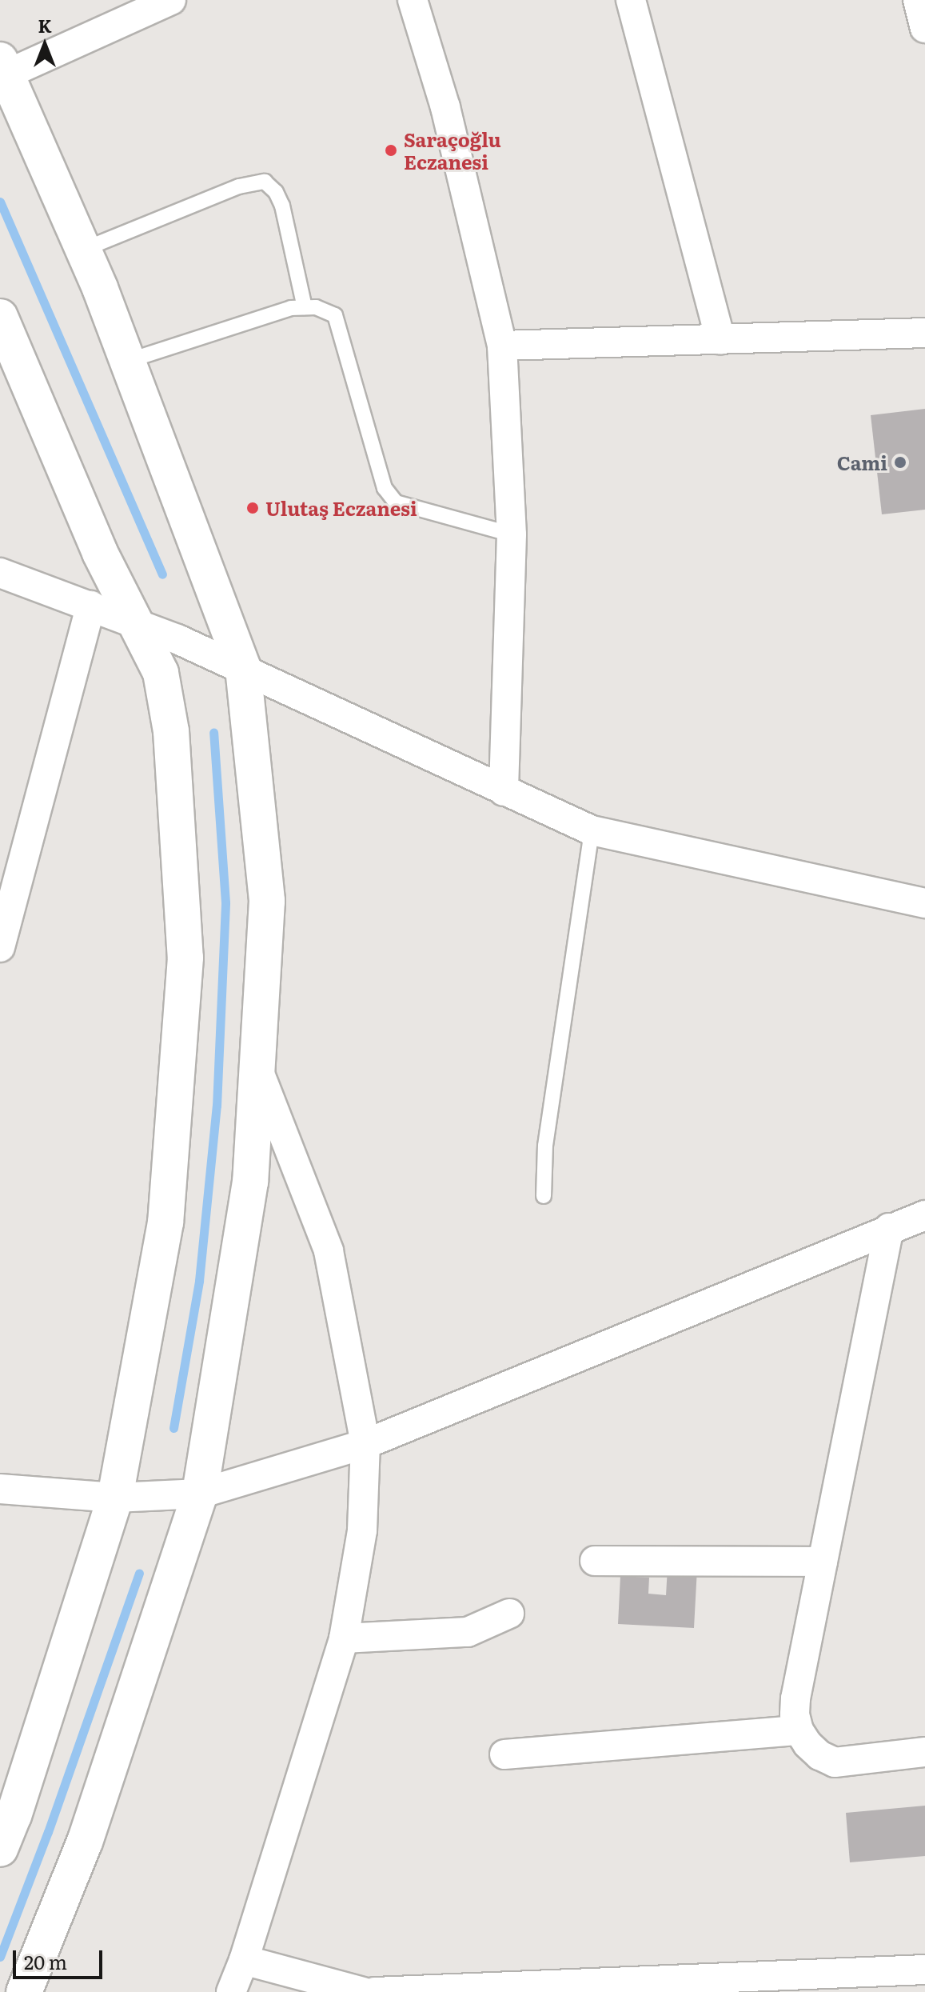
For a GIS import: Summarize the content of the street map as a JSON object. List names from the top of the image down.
{
  "places": ["Saraçoğlu Eczanesi", "Cami", "Ulutaş Eczanesi"],
  "scale_bar": "20 m",
  "north": "top"
}
